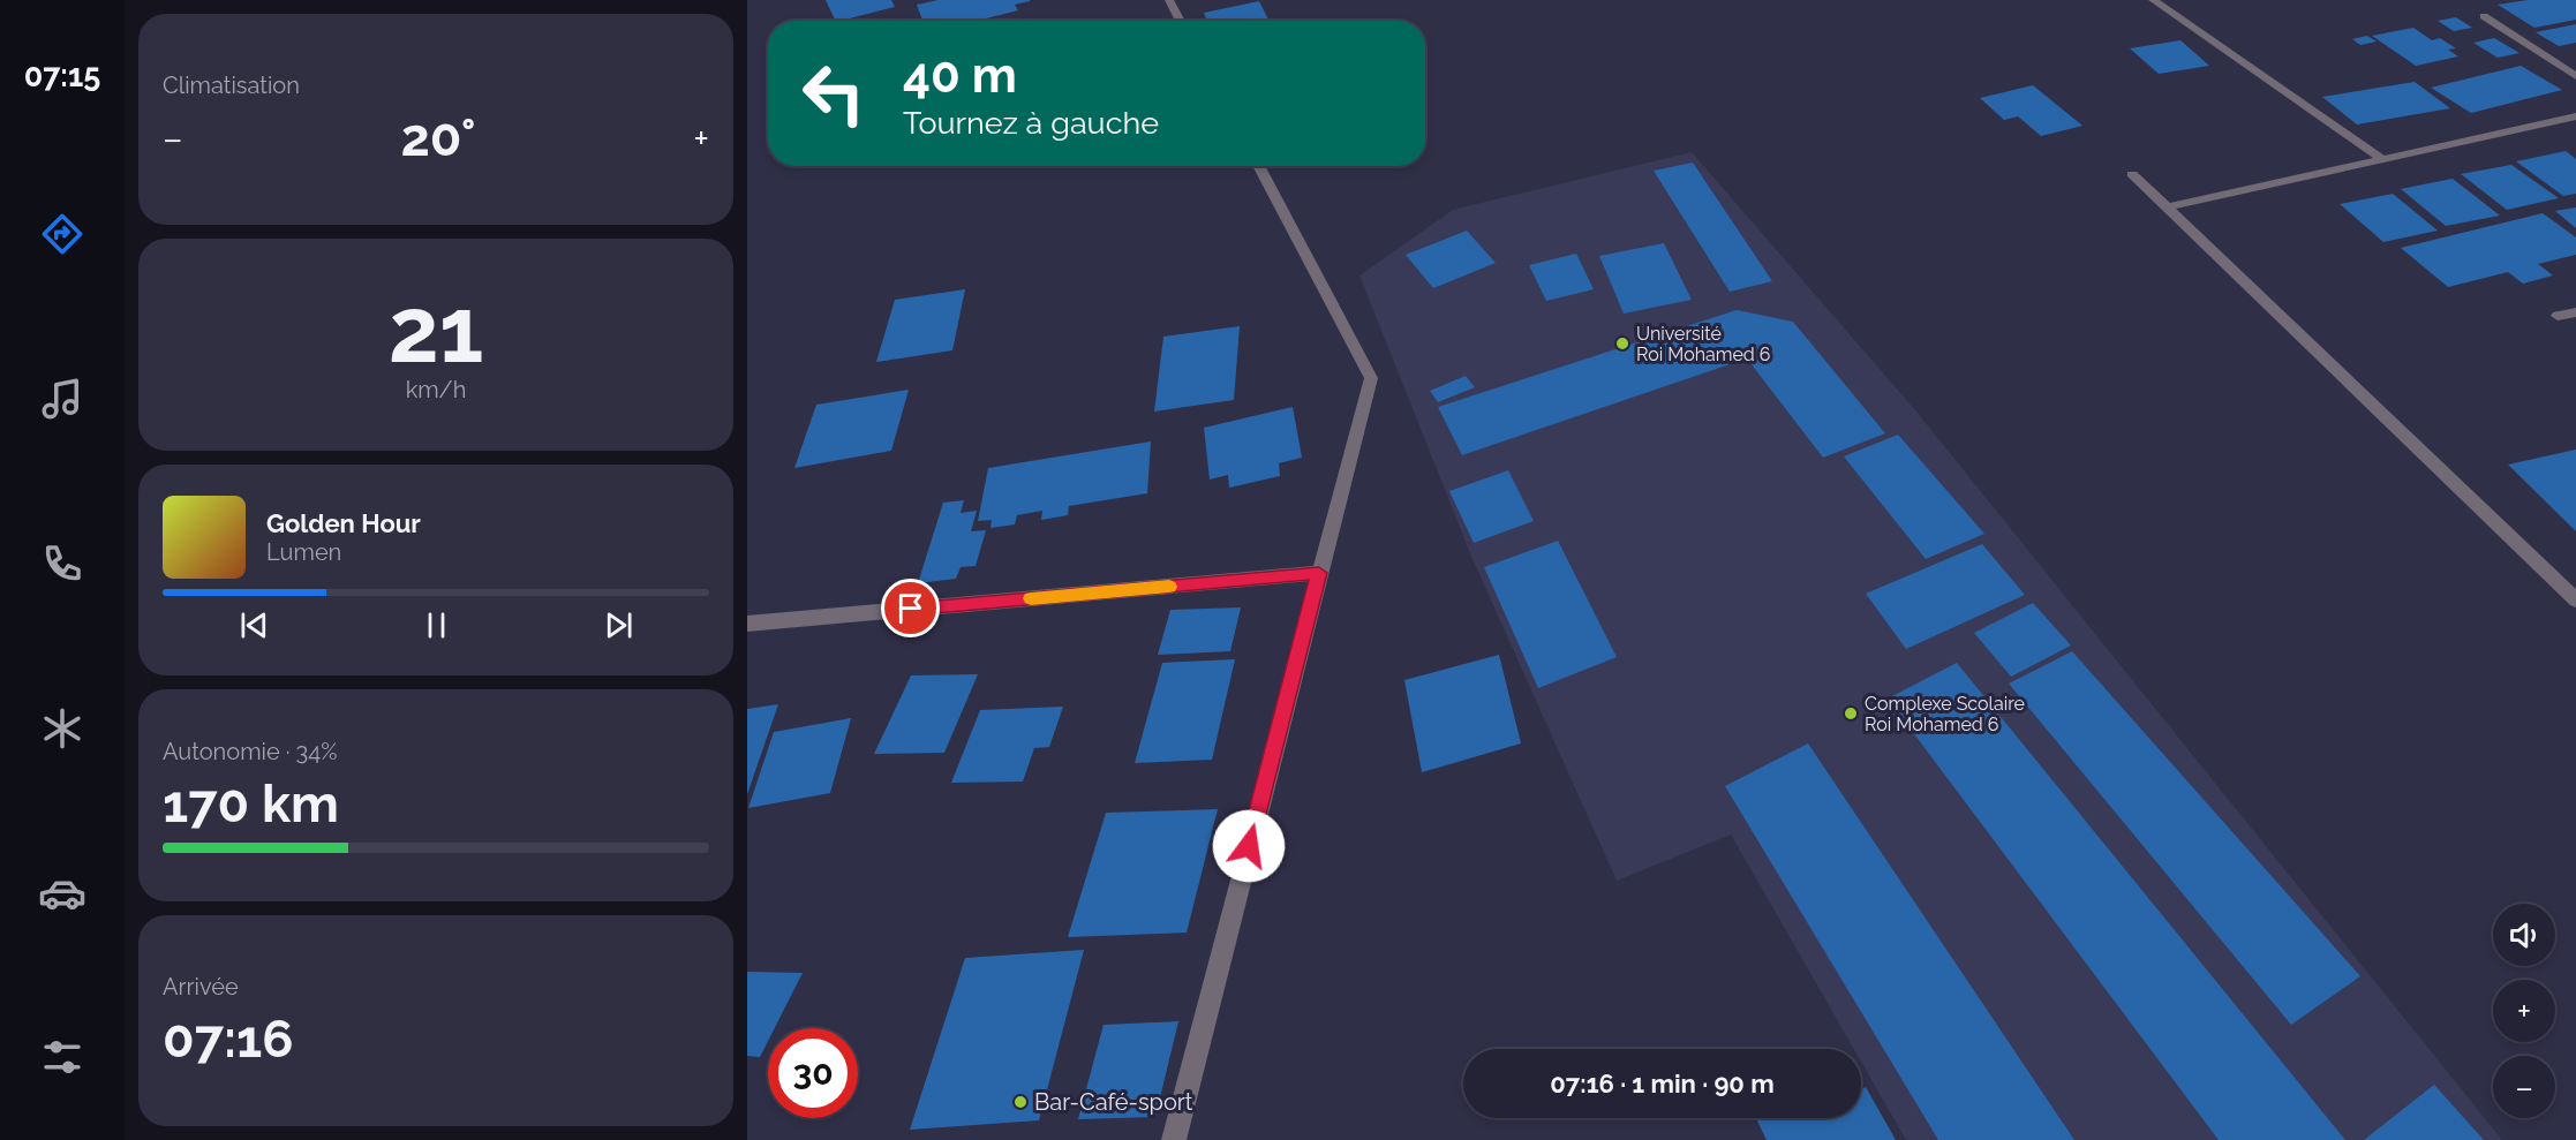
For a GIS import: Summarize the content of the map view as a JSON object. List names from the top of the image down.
{
  "places": ["Université Roi Mohamed 6", "Complexe Scolaire Roi Mohamed 6", "Bar-Café-sport"],
  "page": {
    "tabs": "07:15",
    "tile": [
      "Climatisation",
      ["21", "km/h"],
      ["Autonomie · 34%", "170 km"],
      ["Arrivée", "07:16"]
    ],
    "turn": ["40 m", "Tournez à gauche"],
    "heat": ["−", "20°", "+"],
    "song": ["Golden Hour", "Lumen"],
    "map_buttons": ["+", "−"],
    "limit": "30",
    "trip": "07:16 · 1 min · 90 m"
  }
}
